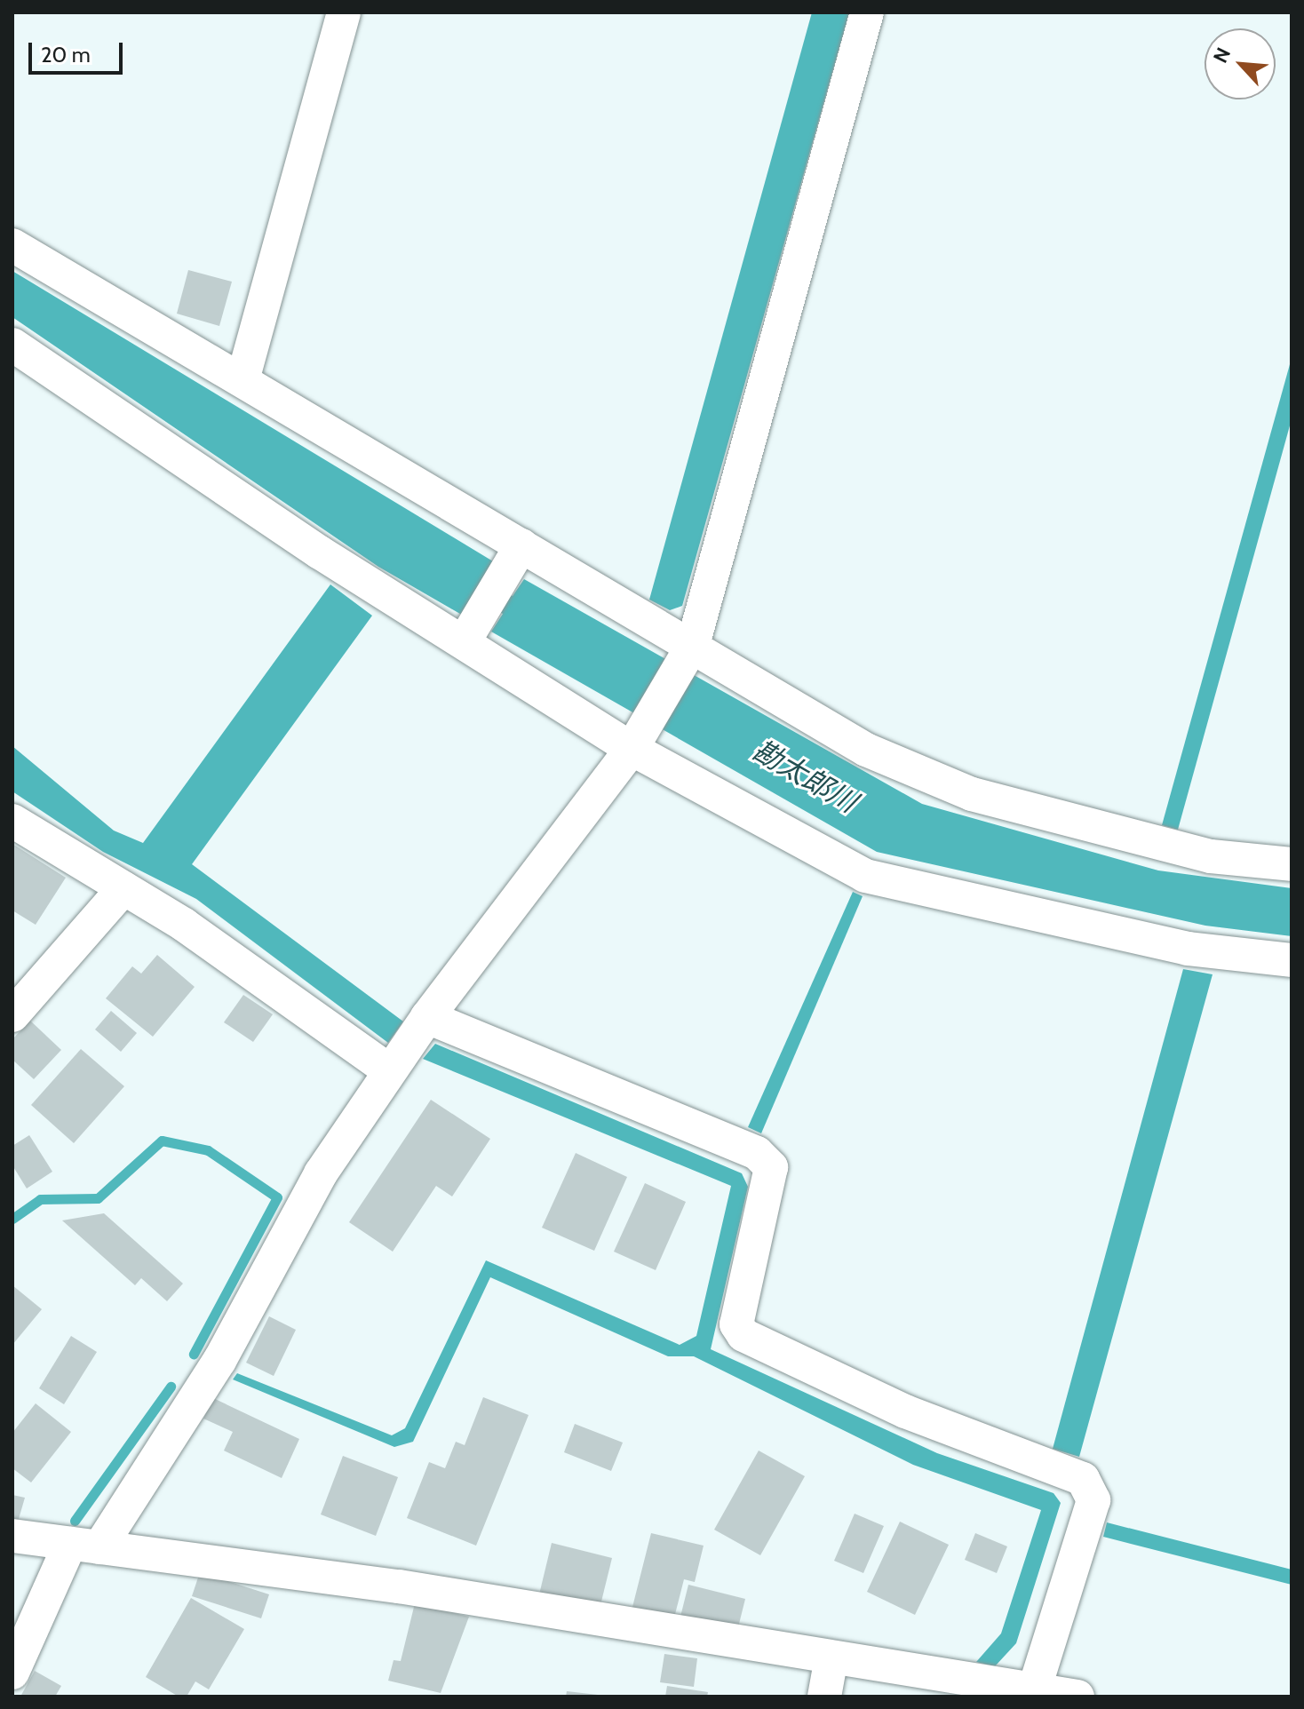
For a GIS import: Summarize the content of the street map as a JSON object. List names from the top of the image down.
{
  "water": ["勘太郎川"],
  "scale_bar": "20 m",
  "north": "top left"
}
